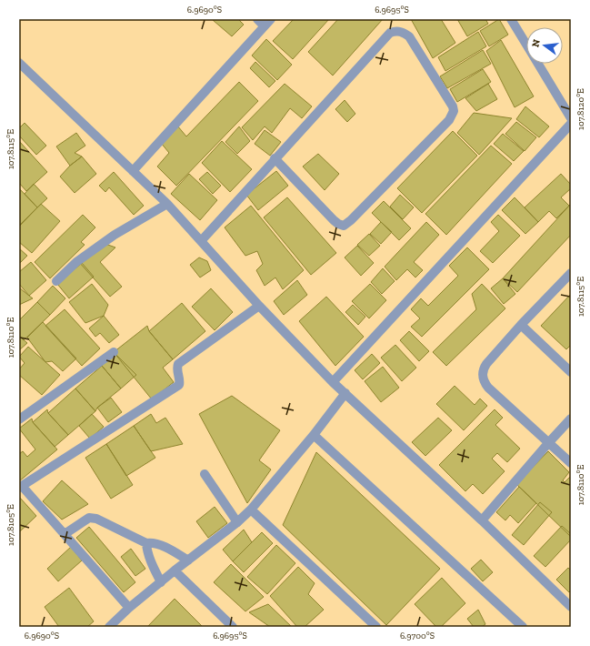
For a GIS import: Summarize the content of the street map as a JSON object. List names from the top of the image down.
{
  "north": "left",
  "coordinates": [
    "6.9690°S",
    "6.9695°S",
    "107.8120°E",
    "107.8115°E",
    "107.8110°E",
    "107.8105°E",
    "6.9700°S"
  ]
}
